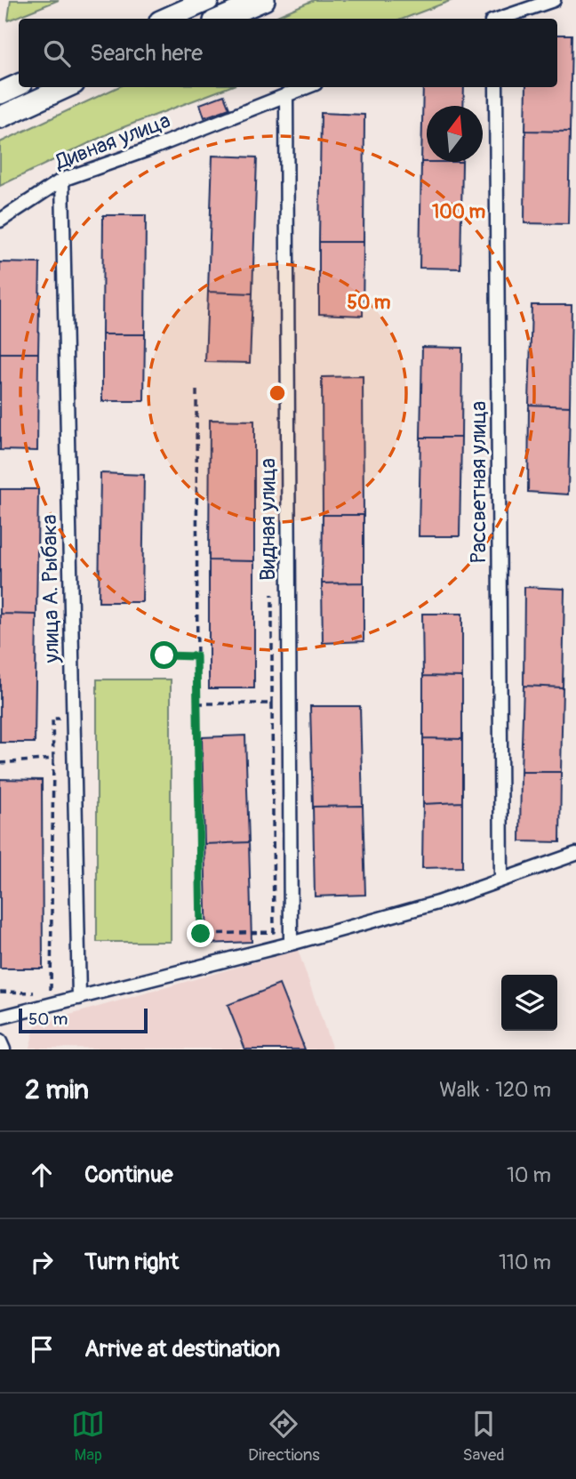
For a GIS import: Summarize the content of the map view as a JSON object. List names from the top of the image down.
{
  "streets": {
    "street": [
      "Дивная улица",
      "Рассветная улица",
      "Видная улица",
      "улица А. Рыбака"
    ]
  },
  "crossings": [
    ["Дивная улица", "Видная улица"],
    ["Дивная улица", "улица А. Рыбака"]
  ],
  "scale_bar": "50 m",
  "north": "top",
  "page": {
    "search": "Search here",
    "scale": "50 m",
    "heading": ["2 min", "Walk · 120 m"],
    "list": [
      ["Continue", "10 m"],
      ["Turn right", "110 m"],
      "Arrive at destination"
    ],
    "nav": ["Map", "Directions", "Saved"]
  },
  "rings": ["100 m", "50 m"]
}
